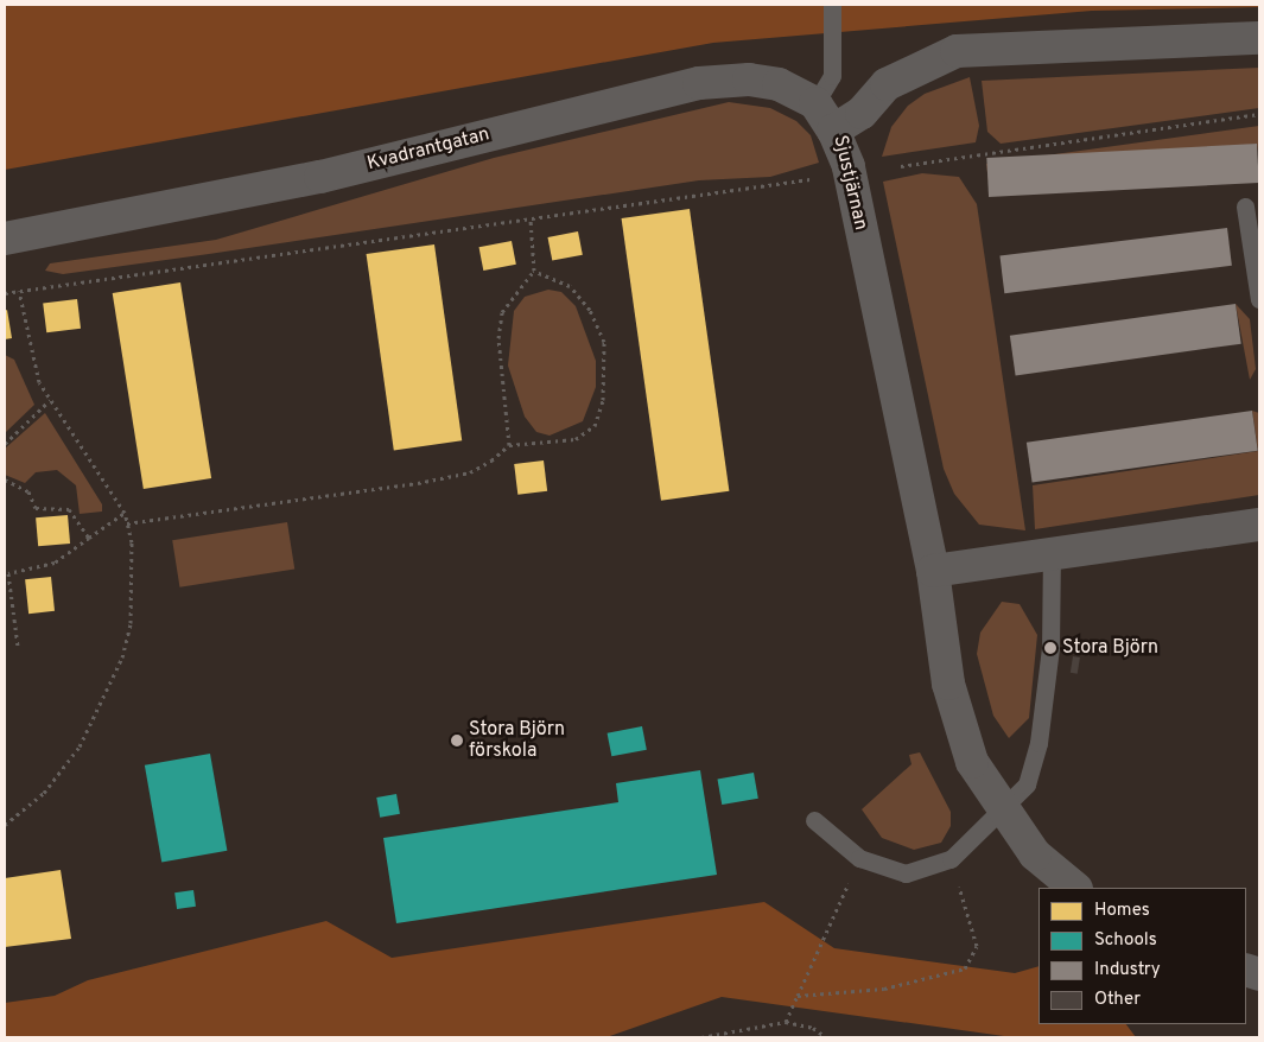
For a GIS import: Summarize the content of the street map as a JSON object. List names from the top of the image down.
{
  "streets": {
    "street": ["Kvadrantgatan", "Sjustjärnan"]
  },
  "places": ["Stora Björn", "Stora Björn förskola"],
  "legend": [
    "Homes",
    "Schools",
    "Industry",
    "Other"
  ]
}
